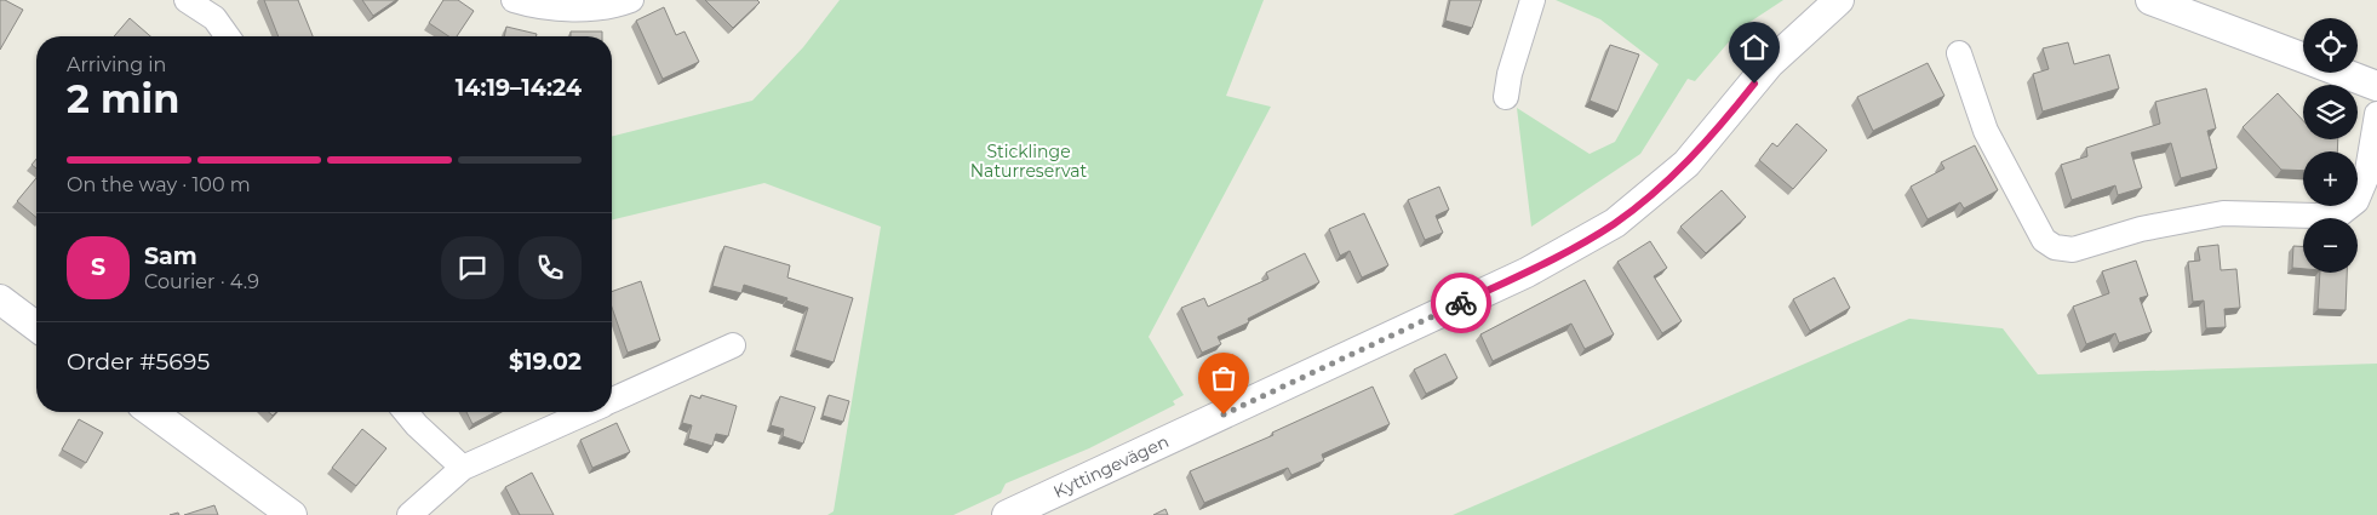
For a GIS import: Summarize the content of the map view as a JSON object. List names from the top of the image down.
{
  "streets": {
    "street": ["Kyttingevägen"]
  },
  "parks": ["Sticklinge Naturreservat"],
  "page": {
    "map_buttons": ["+", "−"],
    "heading": ["2 min", "Arriving in", "14:19–14:24"],
    "panel": [
      "Sam",
      "Courier · 4.9",
      "Order #5695",
      "$19.02"
    ],
    "bar": "On the way · 100 m",
    "round": "S"
  }
}
